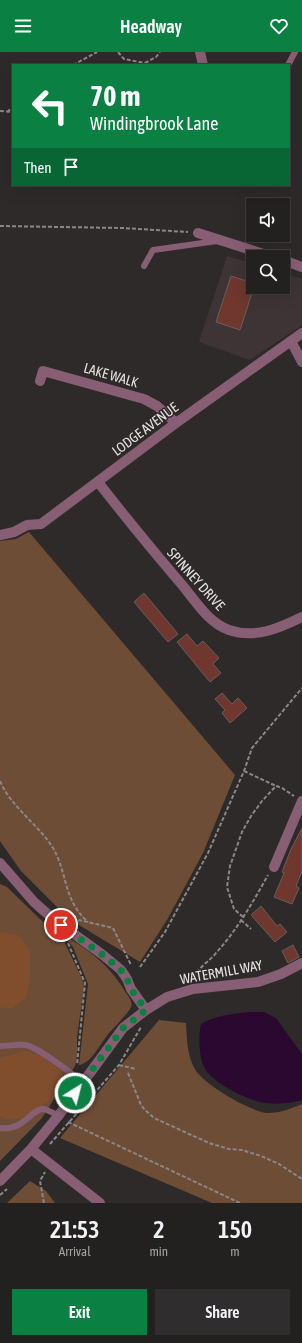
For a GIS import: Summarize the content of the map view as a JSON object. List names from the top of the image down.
{
  "streets": {
    "street": [
      "LAKE WALK",
      "LODGE AVENUE",
      "SPINNEY DRIVE",
      "WATERMILL WAY"
    ]
  },
  "crossings": [
    ["LAKE WALK", "LODGE AVENUE"],
    ["LODGE AVENUE", "SPINNEY DRIVE"]
  ],
  "page": {
    "header": "Headway",
    "turn": ["70 m", "Windingbrook Lane"],
    "then": "Then",
    "eta": [
      "21:53",
      "Arrival",
      "2",
      "min",
      "150",
      "m"
    ],
    "buttons": ["Exit", "Share"]
  }
}
